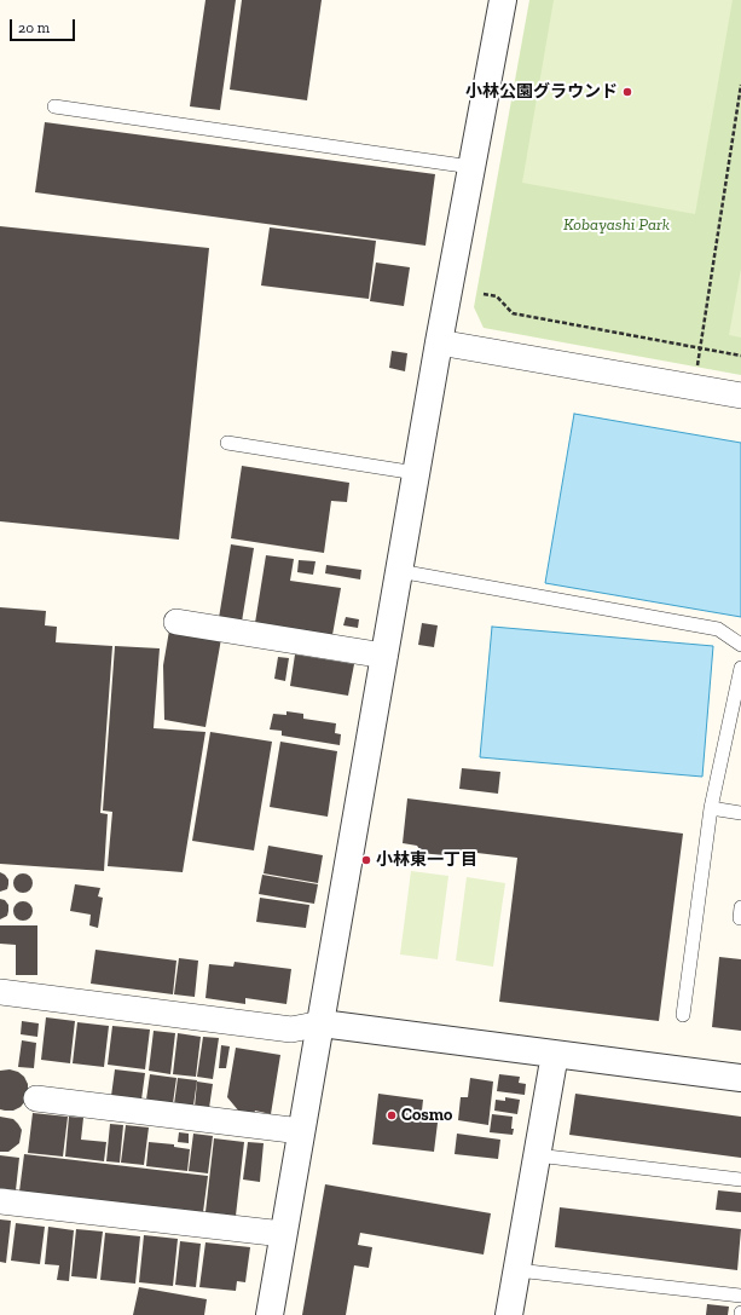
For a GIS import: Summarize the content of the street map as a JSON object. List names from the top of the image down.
{
  "parks": ["Kobayashi Park"],
  "places": ["小林公園グラウンド", "小林東一丁目", "Cosmo"],
  "scale_bar": "20 m"
}
